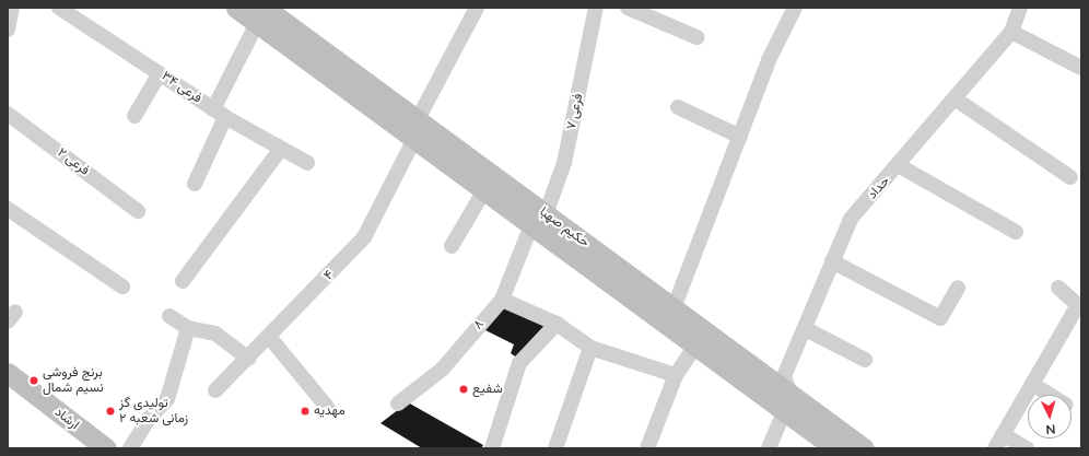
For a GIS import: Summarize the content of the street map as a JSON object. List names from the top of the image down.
{
  "streets": {
    "street": [
      "فرعی ۳۴",
      "فرعی ۷",
      "فرعی ۲",
      "حداد",
      "حکیم صهبا",
      "۴",
      "۸",
      "ارشاد"
    ]
  },
  "crossings": [
    ["فرعی ۷", "حکیم صهبا"],
    ["فرعی ۷", "۸"],
    ["حداد", "حکیم صهبا"],
    ["حکیم صهبا", "۴"],
    ["حکیم صهبا", "۸"]
  ],
  "places": [
    "برنج فروشی نسیم شمال",
    "شفیع",
    "تولیدی گز زمانی شعبه ۲",
    "مهدیه"
  ],
  "north": "bottom"
}
